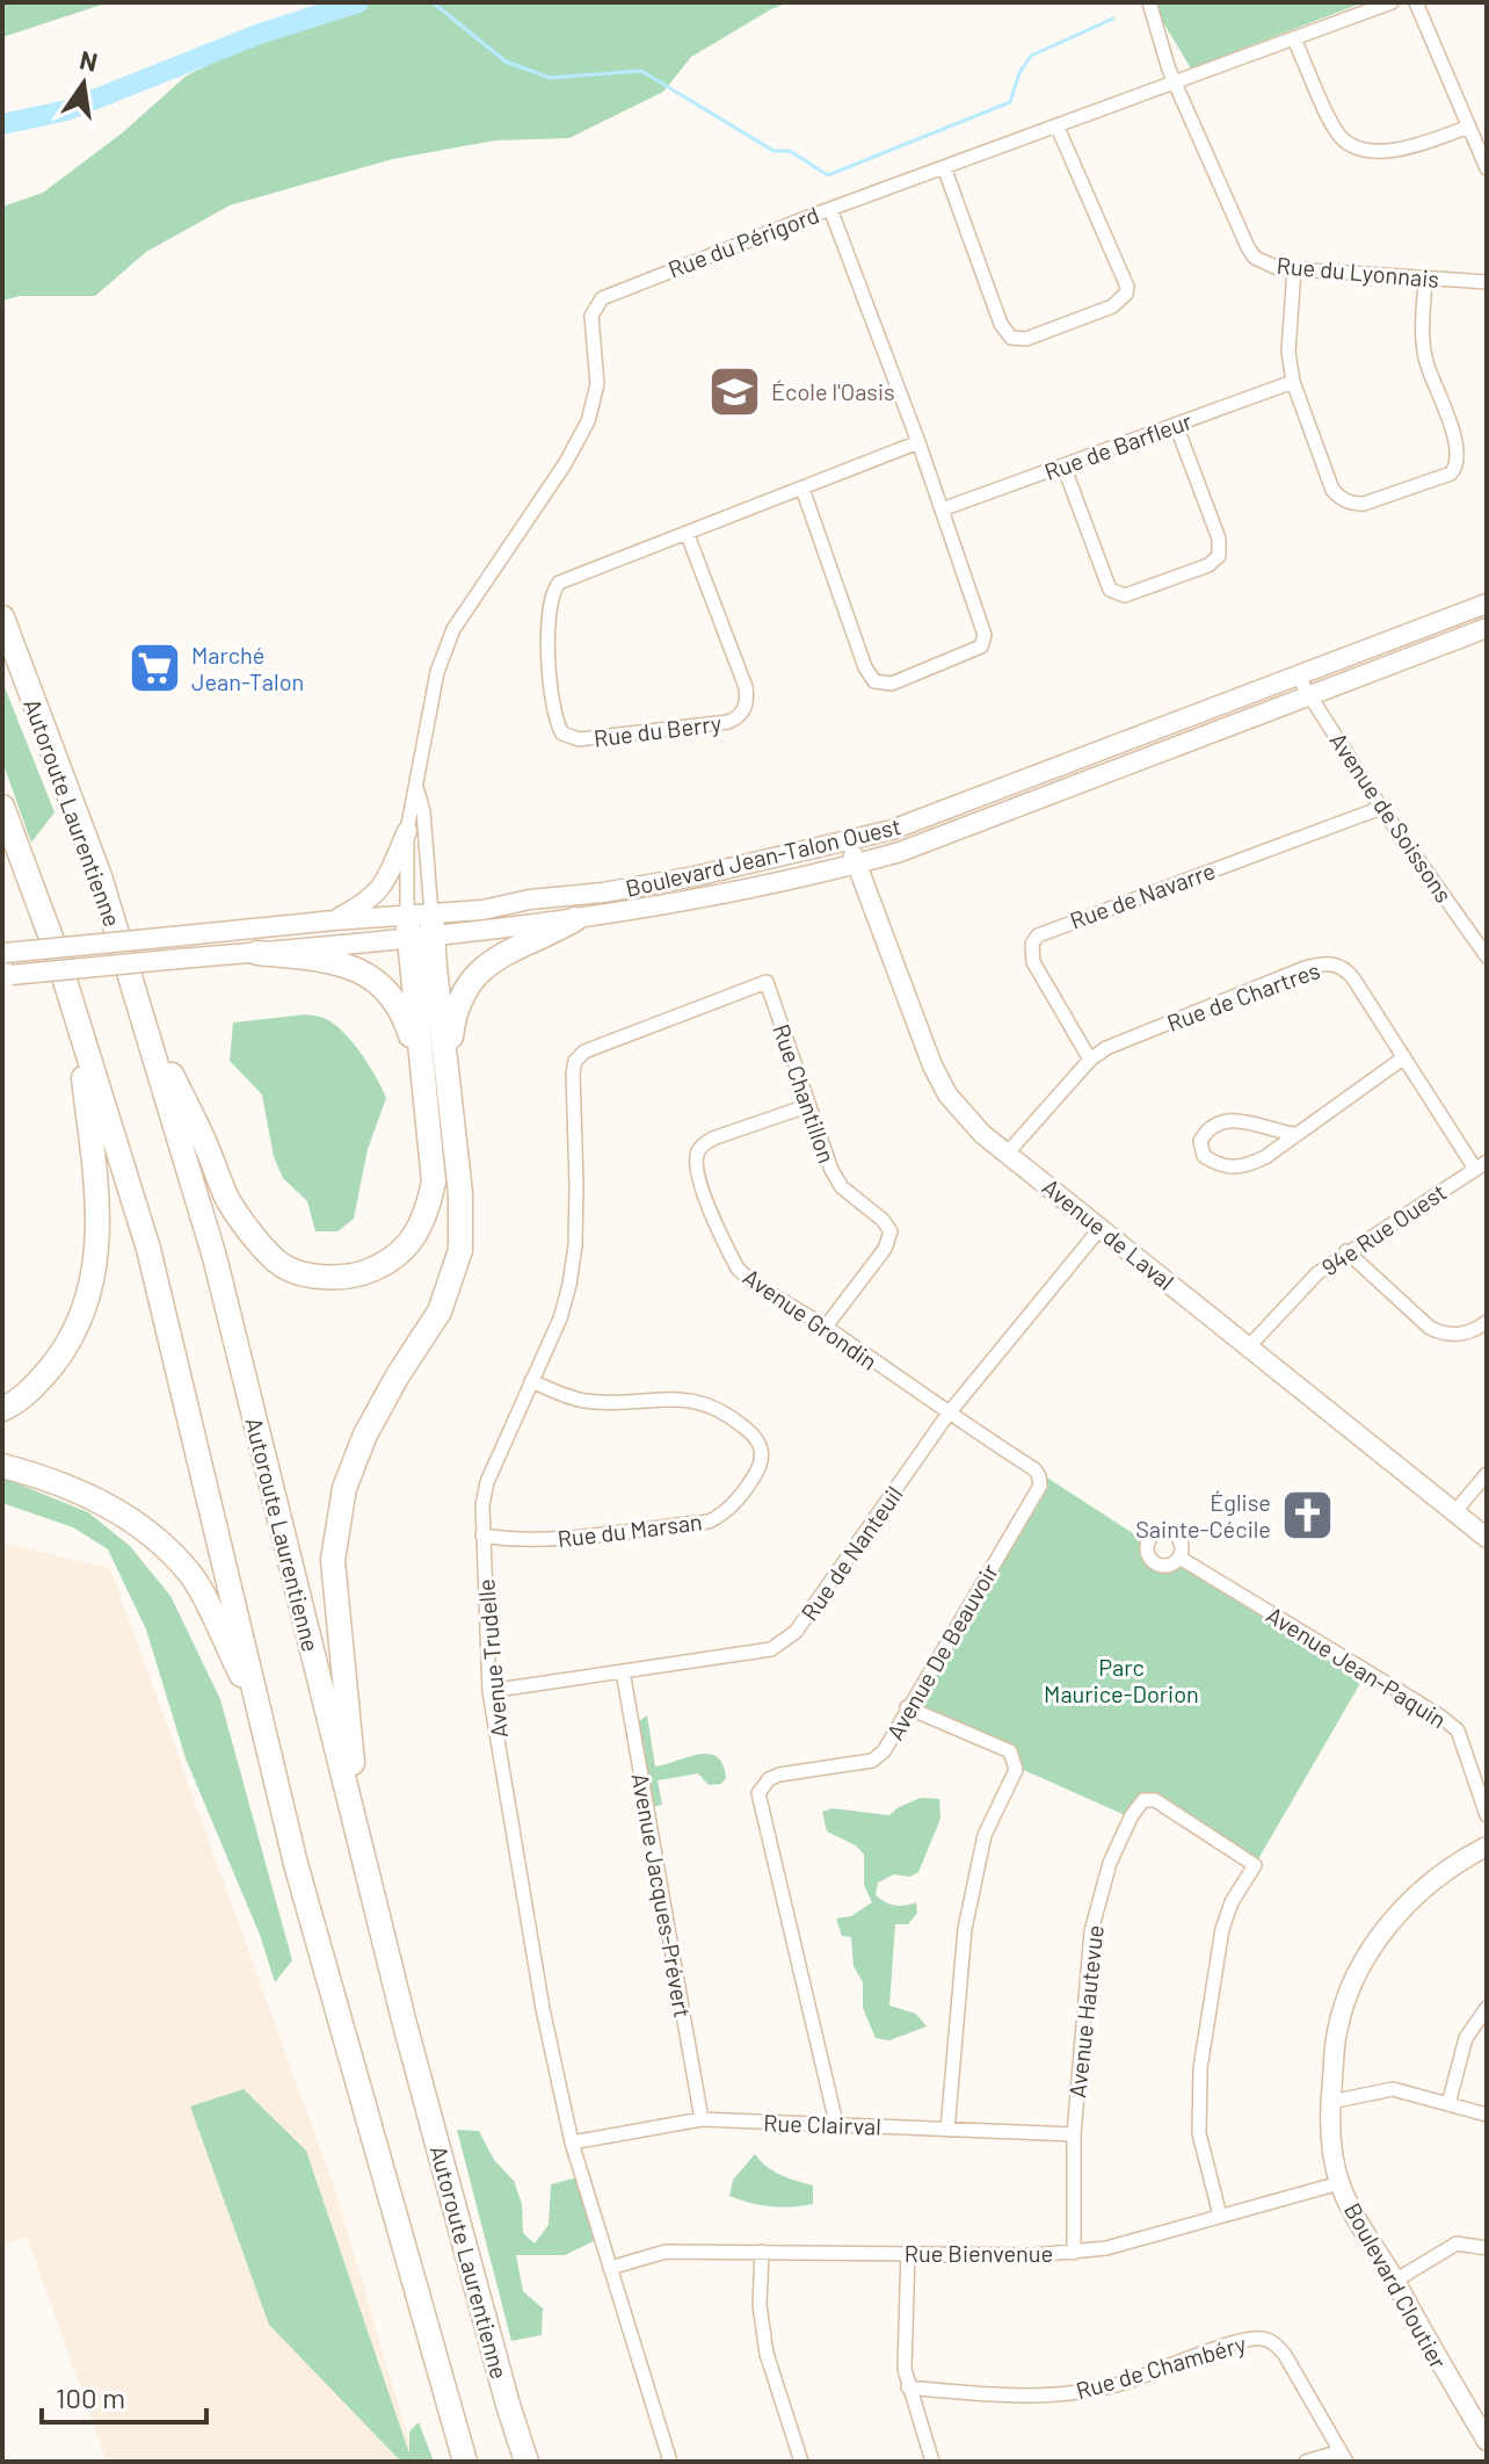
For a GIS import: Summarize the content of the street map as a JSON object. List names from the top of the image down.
{
  "streets": {
    "highway": ["Autoroute Laurentienne"],
    "street": [
      "Rue du Périgord",
      "Rue du Lyonnais",
      "Rue de Barfleur",
      "Rue du Berry",
      "Avenue de Soissons",
      "Boulevard Jean-Talon Ouest",
      "Rue de Navarre",
      "Rue de Chartres",
      "Rue Chantillon",
      "94e Rue Ouest",
      "Avenue de Laval",
      "Avenue Grondin",
      "Rue du Marsan",
      "Rue de Nanteuil",
      "Avenue De Beauvoir",
      "Avenue Trudelle",
      "Avenue Jean-Paquin",
      "Avenue Jacques-Prévert",
      "Avenue Hautevue",
      "Rue Clairval",
      "Rue Bienvenue",
      "Boulevard Cloutier",
      "Rue de Chambéry"
    ]
  },
  "crossings": [
    ["Rue du Périgord", "Rue du Lyonnais"],
    ["Rue du Périgord", "Boulevard Jean-Talon Ouest"],
    ["Avenue de Soissons", "Boulevard Jean-Talon Ouest"],
    ["Avenue de Soissons", "Rue de Navarre"],
    ["Boulevard Jean-Talon Ouest", "Avenue de Laval"],
    ["Rue de Navarre", "Rue de Chartres"],
    ["Rue de Chartres", "94e Rue Ouest"],
    ["Rue de Chartres", "Avenue de Laval"],
    ["Rue Chantillon", "Avenue Grondin"],
    ["Rue Chantillon", "Avenue Trudelle"],
    ["94e Rue Ouest", "Avenue de Laval"],
    ["Avenue de Laval", "Rue de Nanteuil"],
    ["Avenue Grondin", "Rue de Nanteuil"],
    ["Avenue Grondin", "Avenue De Beauvoir"],
    ["Rue du Marsan", "Avenue Trudelle"],
    ["Rue de Nanteuil", "Avenue De Beauvoir"],
    ["Rue de Nanteuil", "Avenue Trudelle"],
    ["Rue de Nanteuil", "Avenue Jacques-Prévert"],
    ["Avenue De Beauvoir", "Rue Clairval"],
    ["Avenue Trudelle", "Rue Clairval"],
    ["Avenue Trudelle", "Rue Bienvenue"],
    ["Avenue Jacques-Prévert", "Rue Clairval"],
    ["Avenue Hautevue", "Rue Clairval"],
    ["Avenue Hautevue", "Rue Bienvenue"],
    ["Rue Bienvenue", "Boulevard Cloutier"]
  ],
  "parks": ["Parc Maurice-Dorion"],
  "places": {
    "school or university": ["École l'Oasis"],
    "supermarket": ["Marché Jean-Talon"],
    "church": ["Église Sainte-Cécile"]
  },
  "scale_bar": "100 m",
  "north": "top"
}
